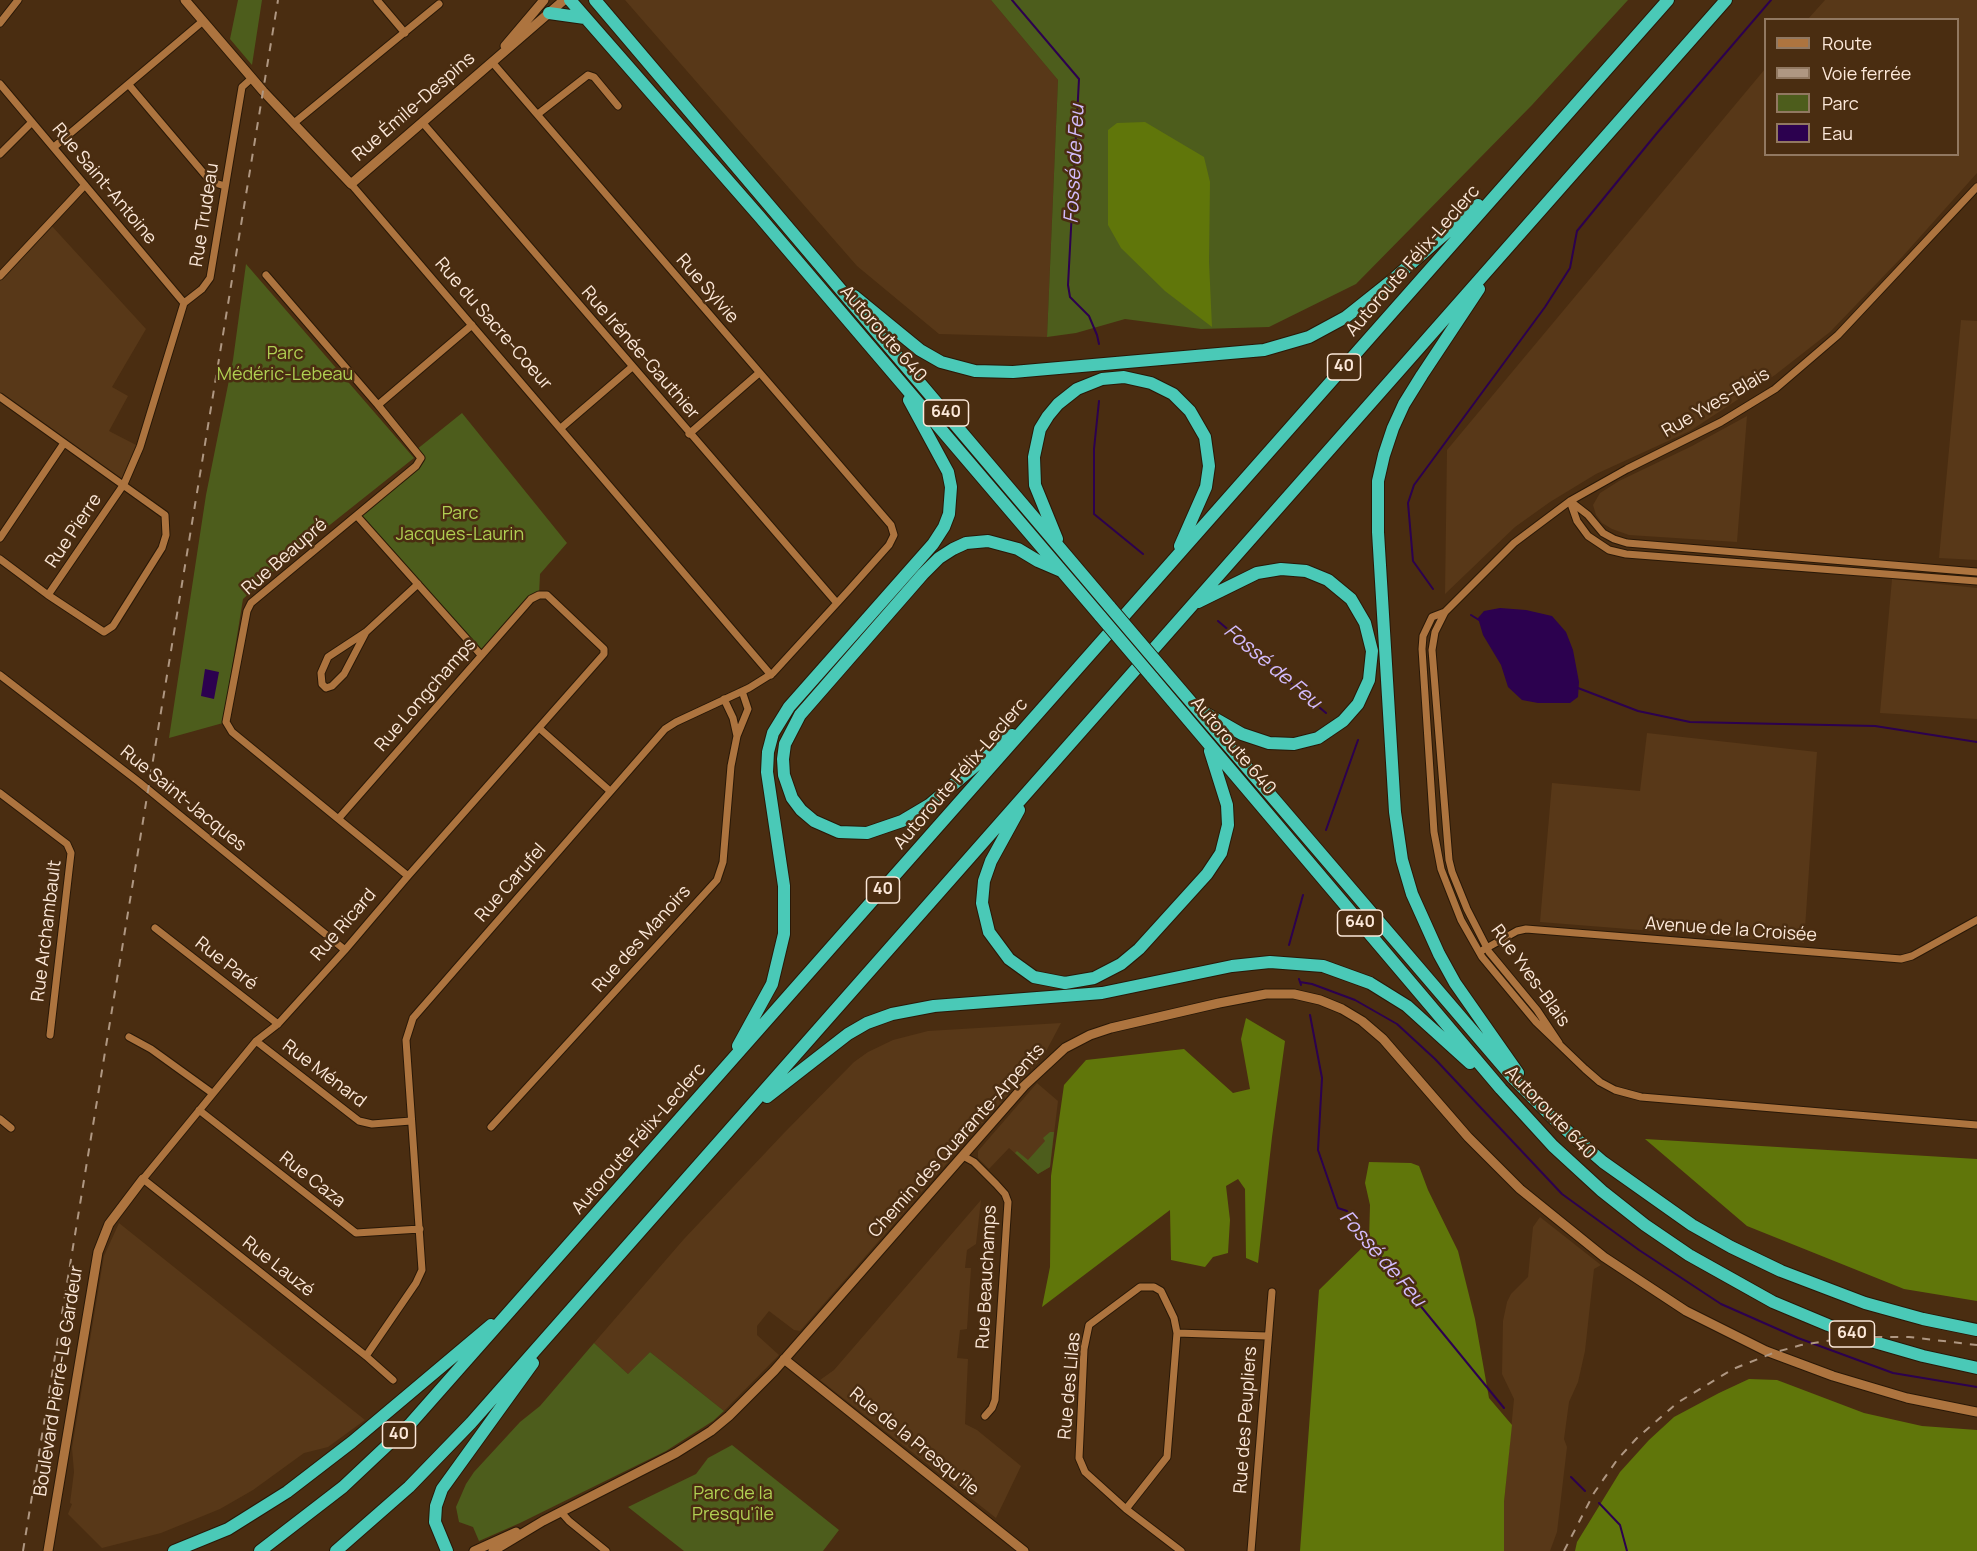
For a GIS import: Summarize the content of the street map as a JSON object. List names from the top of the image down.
{
  "streets": {
    "highway": [
      "Autoroute Félix-Leclerc",
      "Autoroute 640",
      "40",
      "640"
    ],
    "street": [
      "Rue Émile-Despins",
      "Rue Saint-Antoine",
      "Rue Trudeau",
      "Rue Sylvie",
      "Rue du Sacre-Coeur",
      "Rue Irénée-Gauthier",
      "Rue Yves-Blais",
      "Rue Pierre",
      "Rue Beaupré",
      "Rue Longchamps",
      "Rue Saint-Jacques",
      "Rue Carufel",
      "Rue Ricard",
      "Avenue de la Croisée",
      "Rue Archambault",
      "Rue des Manoirs",
      "Rue Paré",
      "Rue Ménard",
      "Chemin des Quarante-Arpents",
      "Rue Caza",
      "Rue Lauzé",
      "Rue Beauchamps",
      "Boulevard Pierre-Le Gardeur",
      "Rue des Lilas",
      "Rue des Peupliers",
      "Rue de la Presqu'île"
    ]
  },
  "crossings": [
    ["Rue Émile-Despins", "Rue Sylvie"],
    ["Rue Émile-Despins", "Rue du Sacre-Coeur"],
    ["Rue Émile-Despins", "Rue Irénée-Gauthier"],
    ["Rue Saint-Antoine", "Rue Trudeau"],
    ["Rue Trudeau", "Rue du Sacre-Coeur"],
    ["Rue Sylvie", "Rue Carufel"],
    ["Rue du Sacre-Coeur", "Rue Carufel"],
    ["Rue Irénée-Gauthier", "Rue Carufel"],
    ["Rue Yves-Blais", "Avenue de la Croisée"],
    ["Rue Beaupré", "Rue Longchamps"],
    ["Rue Beaupré", "Rue Ricard"],
    ["Rue Longchamps", "Rue Ricard"],
    ["Rue Saint-Jacques", "Rue Ricard"],
    ["Rue Carufel", "Rue des Manoirs"],
    ["Rue Carufel", "Rue Ménard"],
    ["Rue Carufel", "Rue Caza"],
    ["Rue Carufel", "Rue Lauzé"],
    ["Rue Ricard", "Rue Paré"],
    ["Rue Ricard", "Rue Ménard"],
    ["Rue Ricard", "Rue Caza"],
    ["Rue Ricard", "Rue Lauzé"],
    ["Rue Ricard", "Boulevard Pierre-Le Gardeur"],
    ["Chemin des Quarante-Arpents", "Rue Beauchamps"],
    ["Chemin des Quarante-Arpents", "Rue de la Presqu'île"]
  ],
  "water": ["Fossé de Feu"],
  "parks": ["Parc Médéric-Lebeau", "Parc Jacques-Laurin", "Parc de la Presqu'île"],
  "legend": [
    "Route",
    "Voie ferrée",
    "Parc",
    "Eau"
  ]
}
